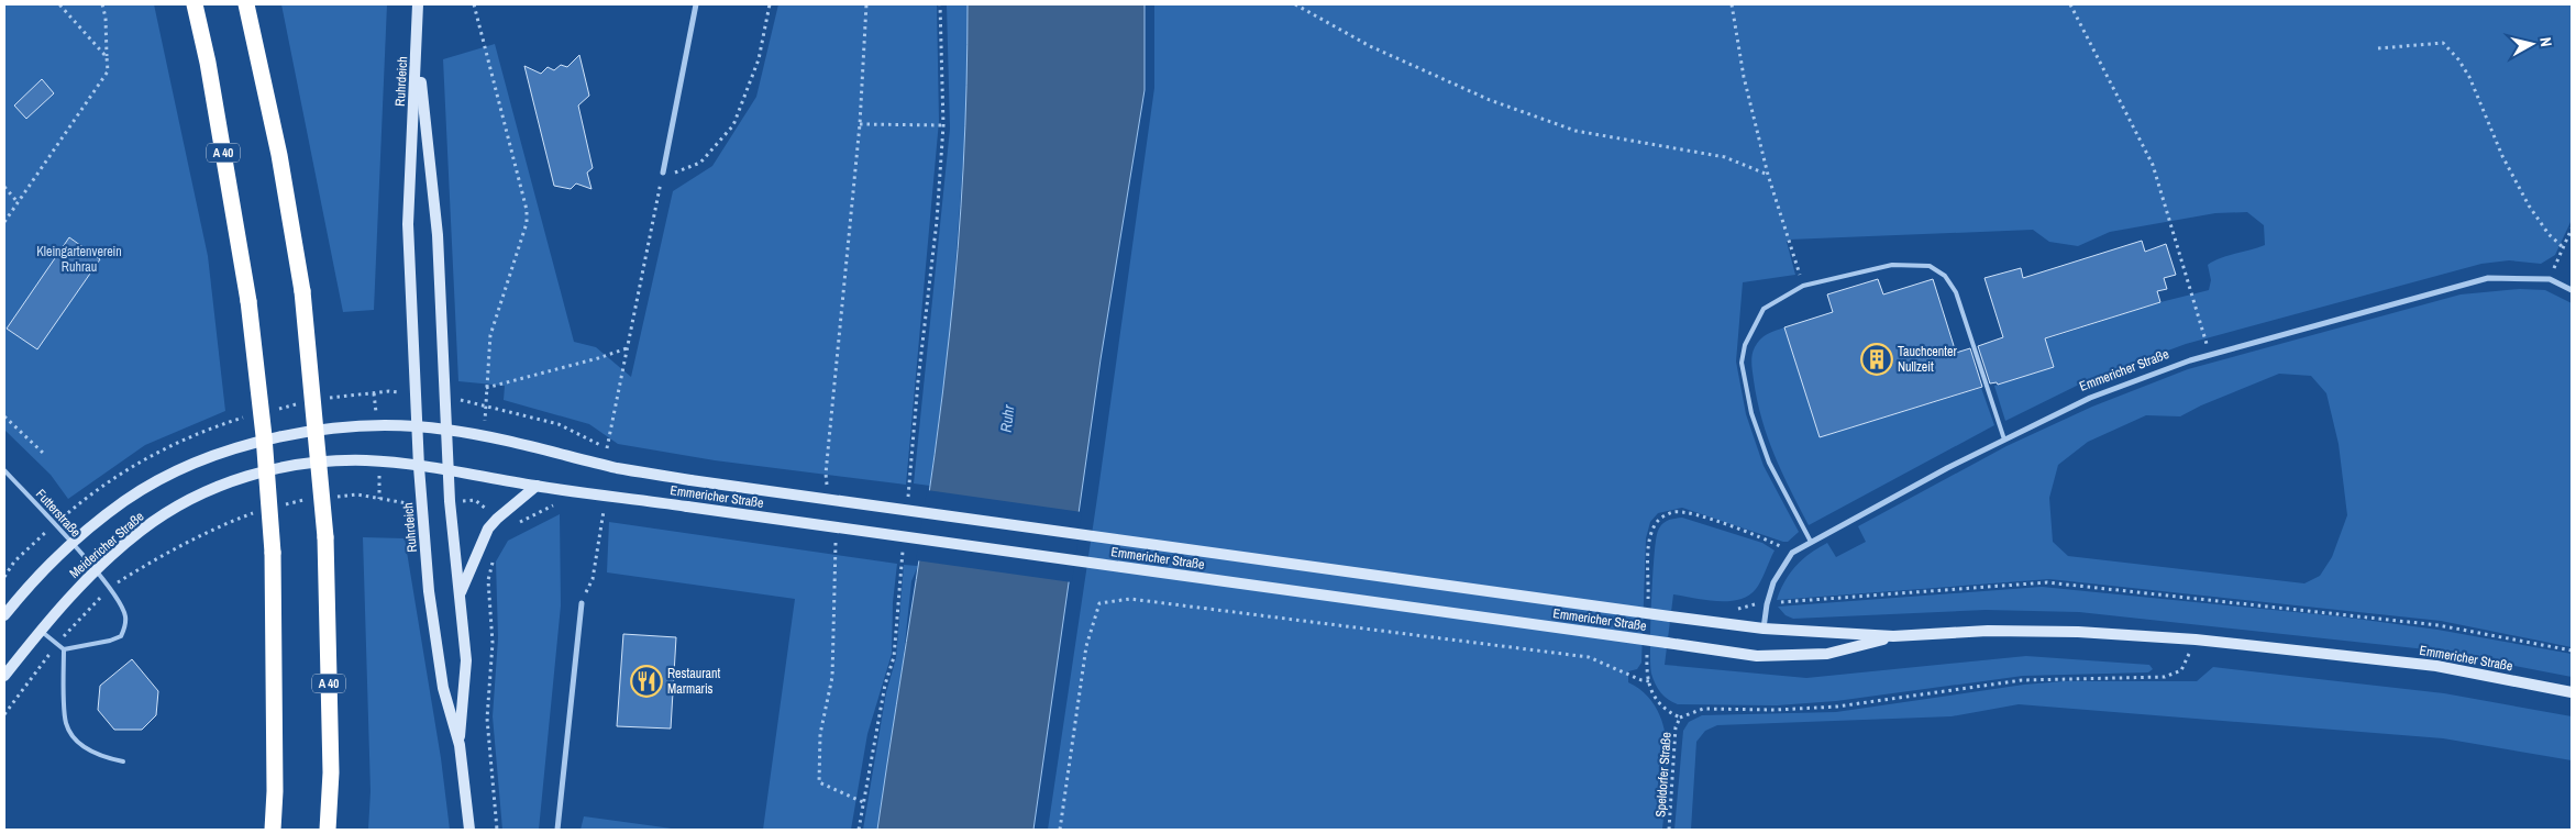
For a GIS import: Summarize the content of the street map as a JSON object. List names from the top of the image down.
{
  "streets": {
    "highway": ["A 40"],
    "main road": ["Ruhrdeich", "Emmericher Straße", "Meidericher Straße"],
    "lane": ["Futterstraße"],
    "path": ["Speldorfer Straße"]
  },
  "crossings": [
    ["Ruhrdeich", "Emmericher Straße"],
    ["Ruhrdeich", "Meidericher Straße"],
    ["Emmericher Straße", "Meidericher Straße"],
    ["Futterstraße", "Meidericher Straße"]
  ],
  "water": ["Ruhr"],
  "parks": ["Kleingartenverein Ruhrau"],
  "places": {
    "building": ["Tauchcenter Nullzeit"],
    "restaurant": ["Restaurant Marmaris"]
  },
  "north": "right"
}
